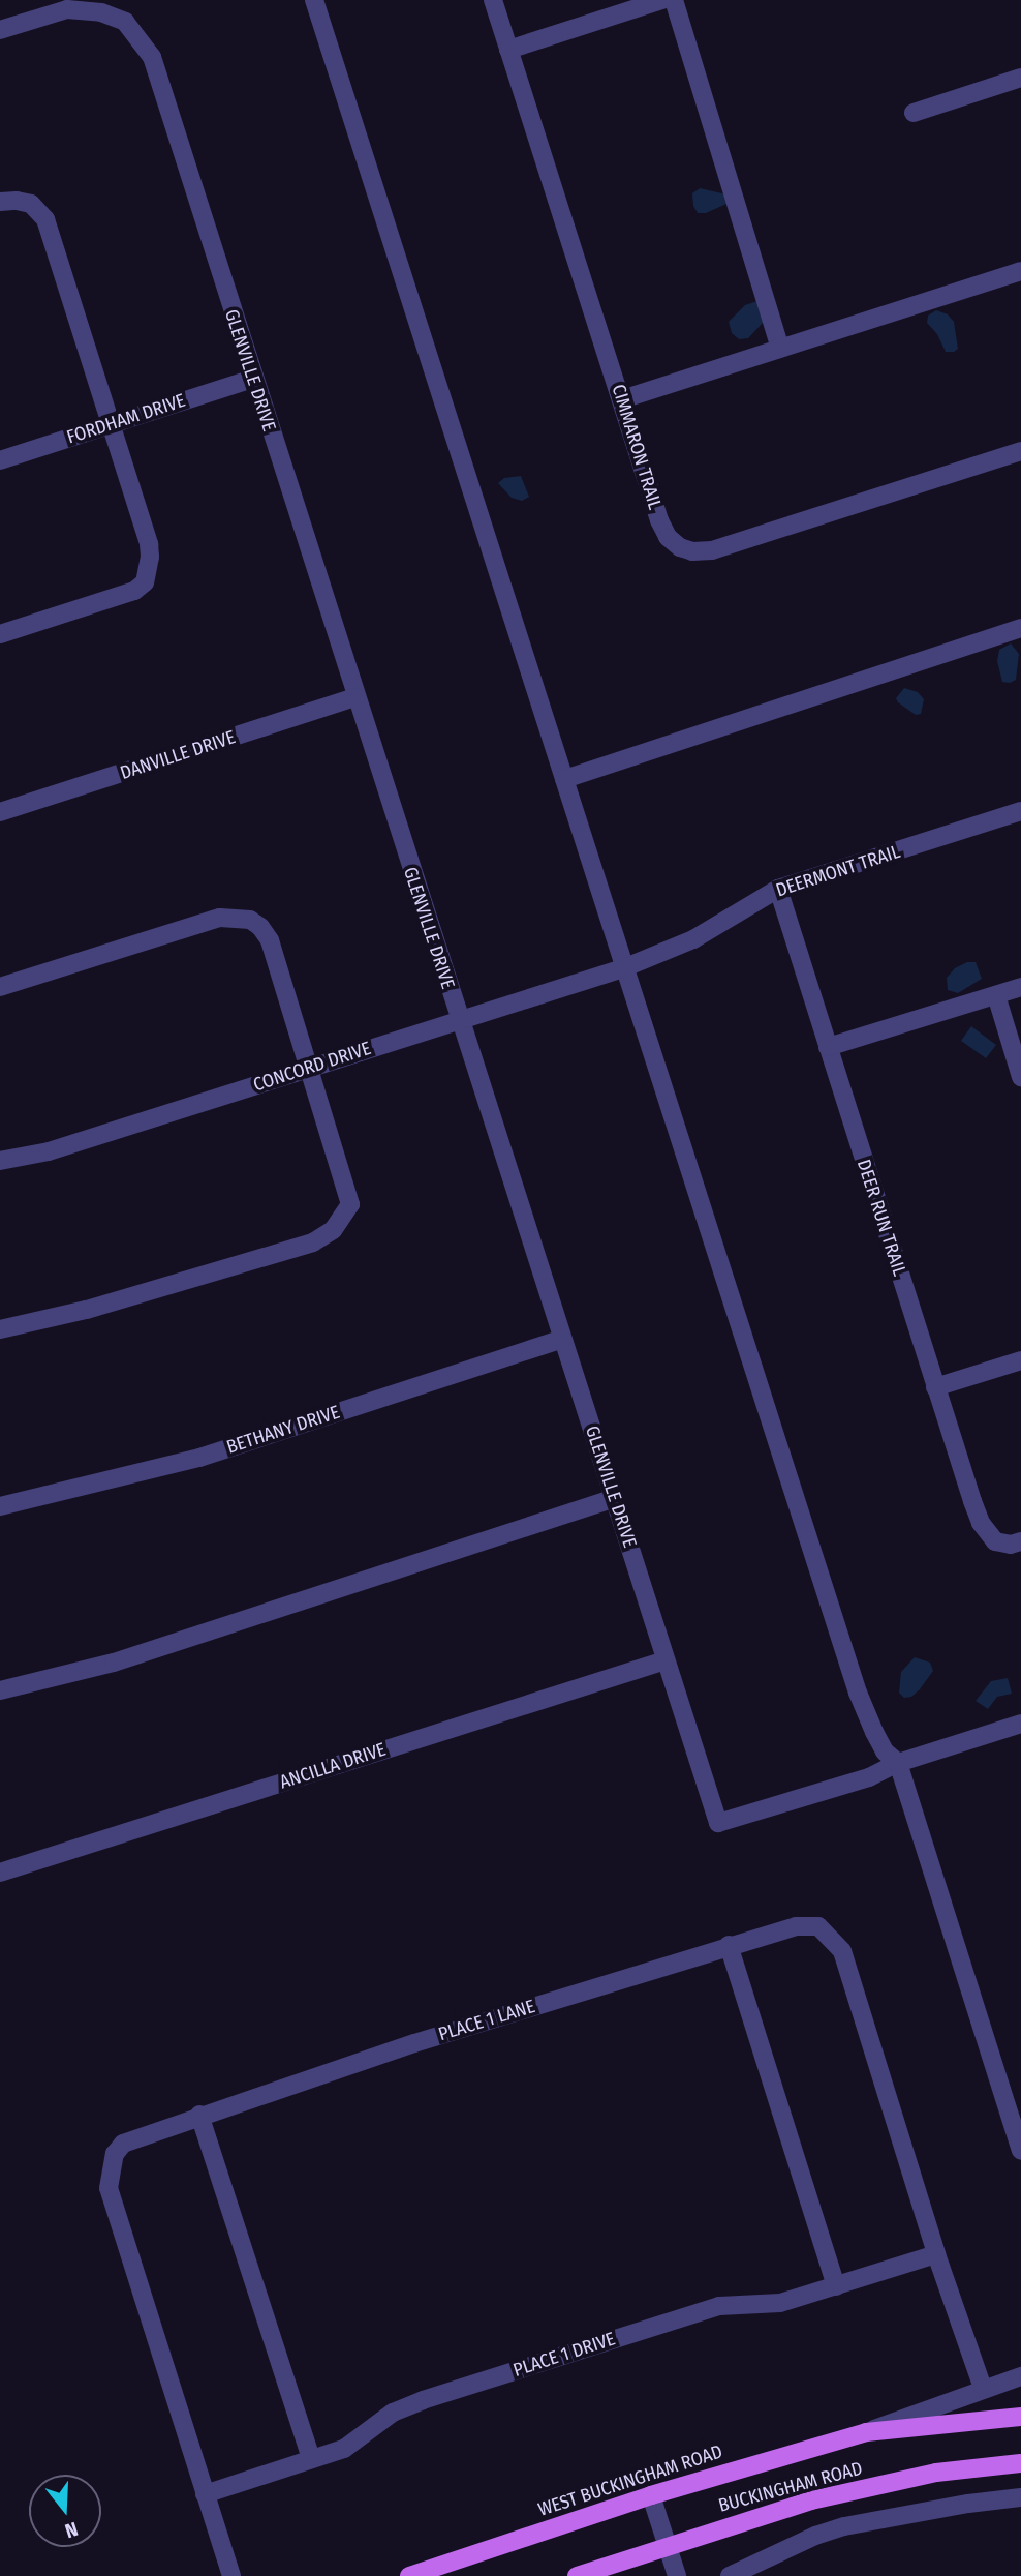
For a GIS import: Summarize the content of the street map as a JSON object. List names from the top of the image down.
{
  "streets": {
    "main road": ["WEST BUCKINGHAM ROAD", "BUCKINGHAM ROAD"],
    "street": [
      "GLENVILLE DRIVE",
      "FORDHAM DRIVE",
      "CIMMARON TRAIL",
      "DANVILLE DRIVE",
      "DEERMONT TRAIL",
      "CONCORD DRIVE",
      "DEER RUN TRAIL",
      "BETHANY DRIVE",
      "ANCILLA DRIVE",
      "PLACE 1 LANE",
      "PLACE 1 DRIVE"
    ]
  },
  "crossings": [
    ["GLENVILLE DRIVE", "FORDHAM DRIVE"],
    ["GLENVILLE DRIVE", "DANVILLE DRIVE"],
    ["GLENVILLE DRIVE", "CONCORD DRIVE"],
    ["GLENVILLE DRIVE", "BETHANY DRIVE"],
    ["GLENVILLE DRIVE", "ANCILLA DRIVE"],
    ["DEERMONT TRAIL", "CONCORD DRIVE"],
    ["DEERMONT TRAIL", "DEER RUN TRAIL"],
    ["PLACE 1 LANE", "PLACE 1 DRIVE"],
    ["PLACE 1 LANE", "BUCKINGHAM ROAD"],
    ["WEST BUCKINGHAM ROAD", "BUCKINGHAM ROAD"]
  ],
  "north": "bottom"
}
